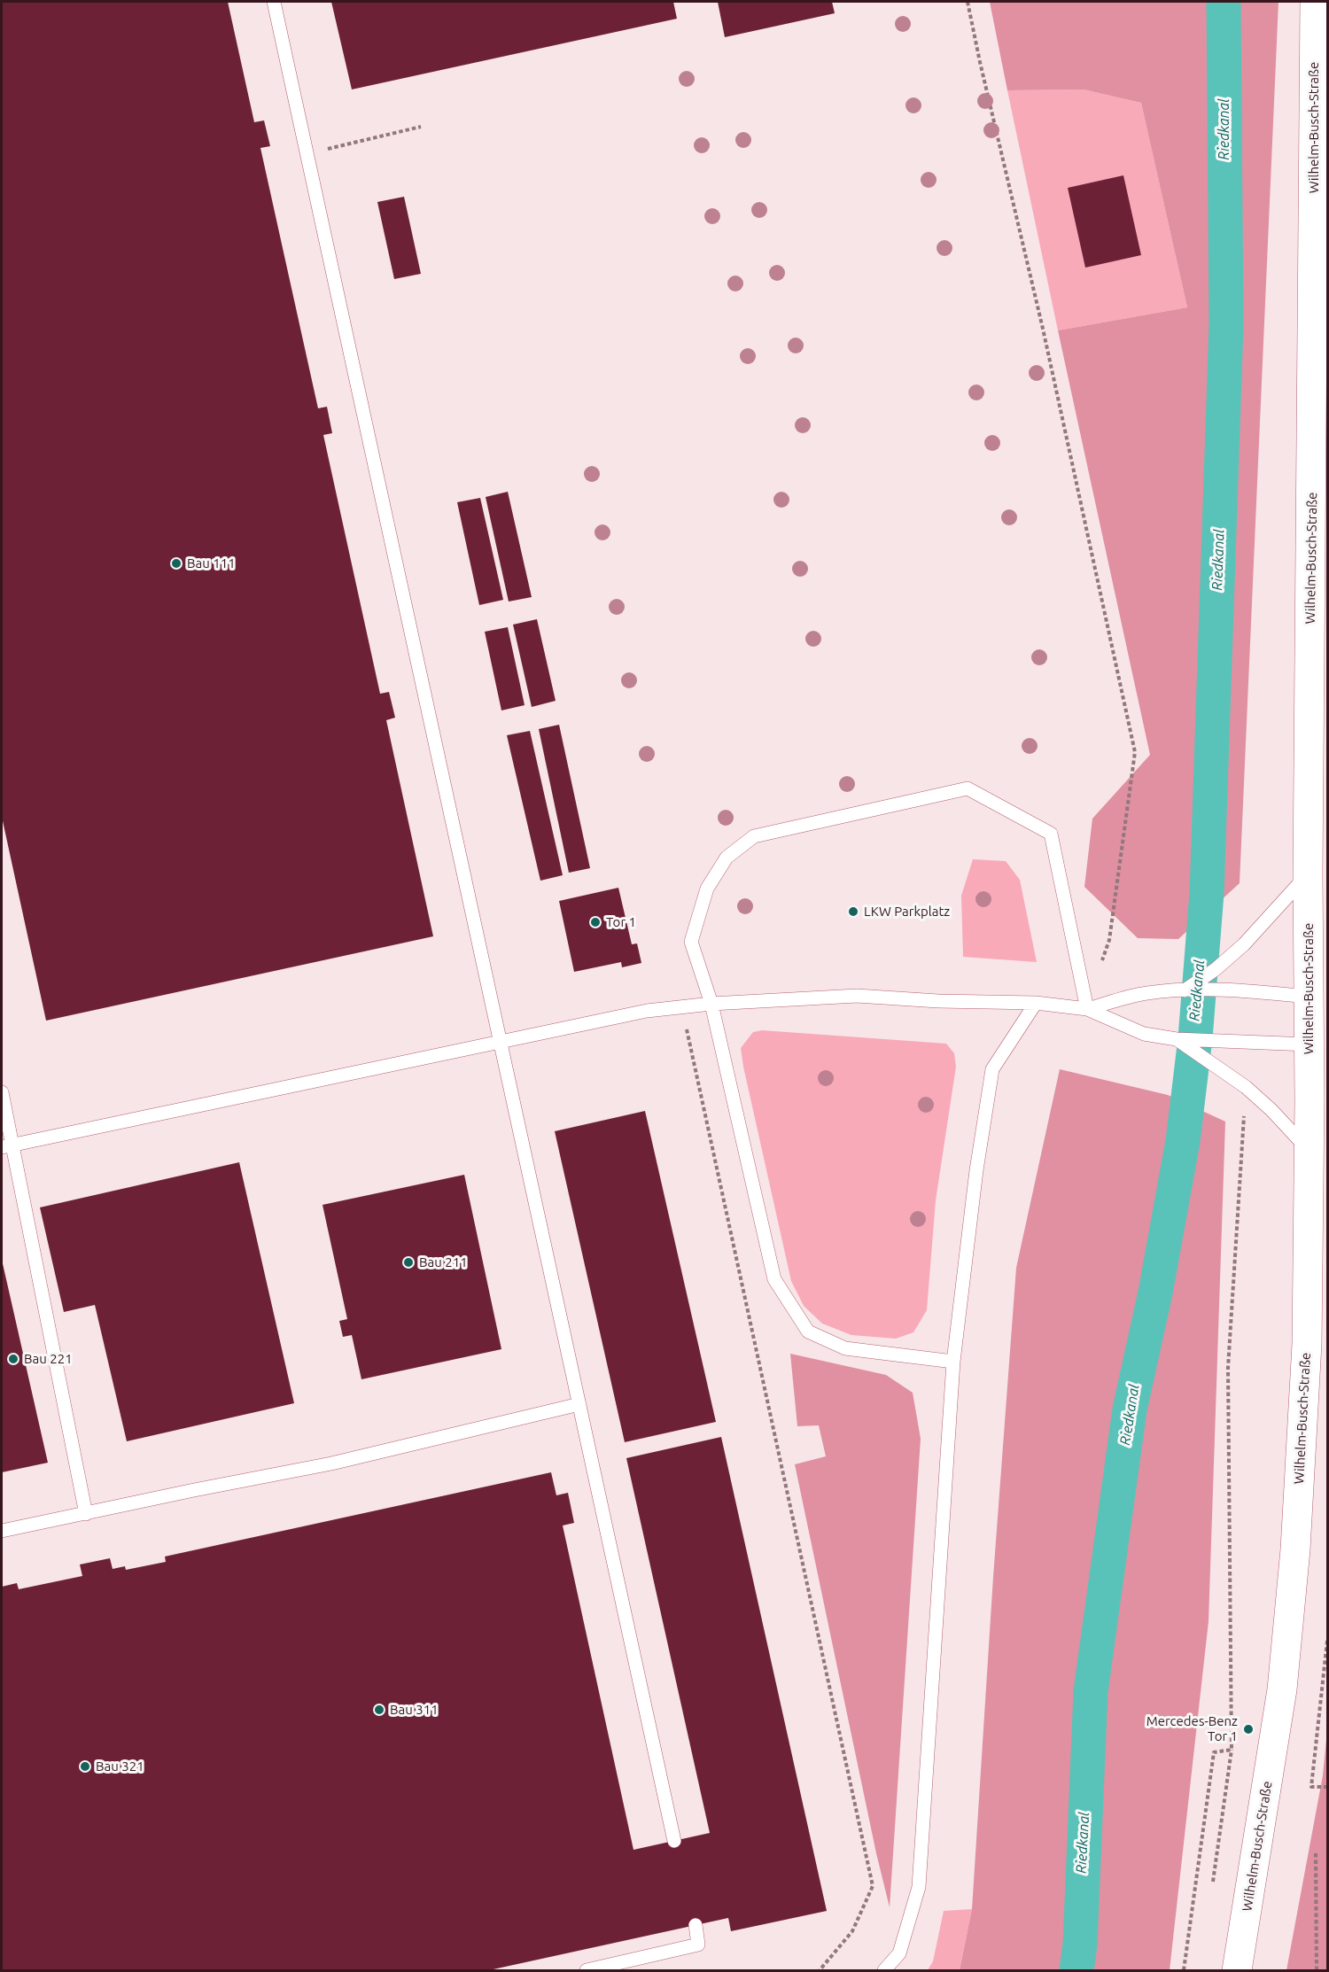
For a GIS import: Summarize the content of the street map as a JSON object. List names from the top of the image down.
{
  "streets": {
    "main road": ["Wilhelm-Busch-Straße"]
  },
  "water": ["Riedkanal"],
  "places": [
    "Bau 111",
    "LKW Parkplatz",
    "Tor 1",
    "Bau 211",
    "Bau 221",
    "Bau 311",
    "Mercedes-Benz Tor 1",
    "Bau 321"
  ]
}
